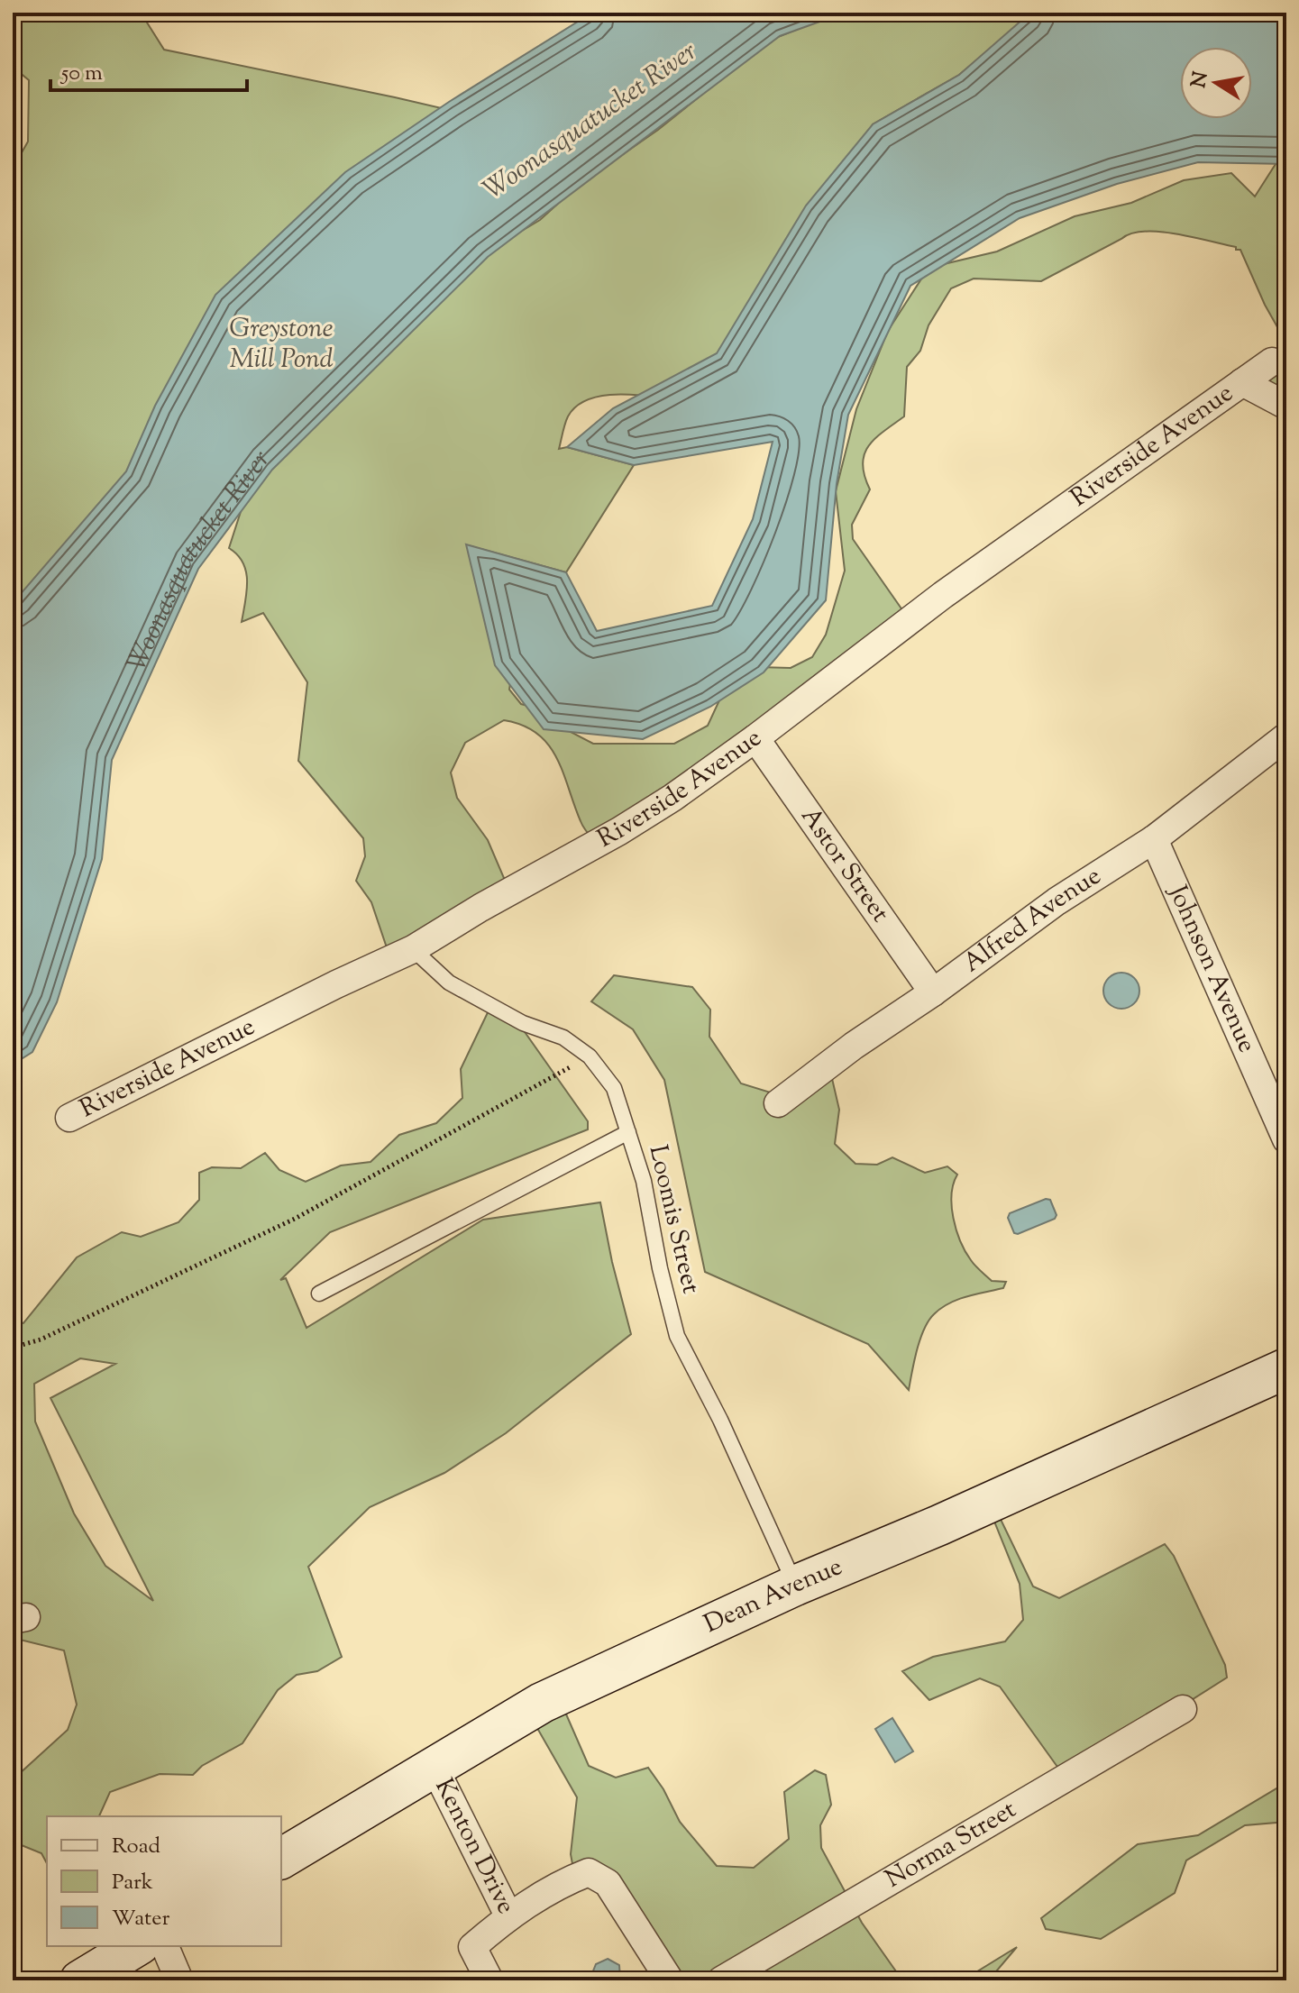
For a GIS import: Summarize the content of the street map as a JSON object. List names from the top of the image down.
{
  "streets": {
    "street": [
      "Riverside Avenue",
      "Astor Street",
      "Alfred Avenue",
      "Johnson Avenue",
      "Dean Avenue",
      "Kenton Drive",
      "Norma Street"
    ],
    "lane": ["Loomis Street"]
  },
  "crossings": [
    ["Riverside Avenue", "Astor Street"],
    ["Riverside Avenue", "Loomis Street"],
    ["Astor Street", "Alfred Avenue"],
    ["Alfred Avenue", "Johnson Avenue"],
    ["Loomis Street", "Dean Avenue"],
    ["Dean Avenue", "Kenton Drive"]
  ],
  "water": ["Woonasquatucket River", "Greystone Mill Pond"],
  "legend": ["Road", "Park", "Water"],
  "scale_bar": "50 m",
  "north": "left"
}
